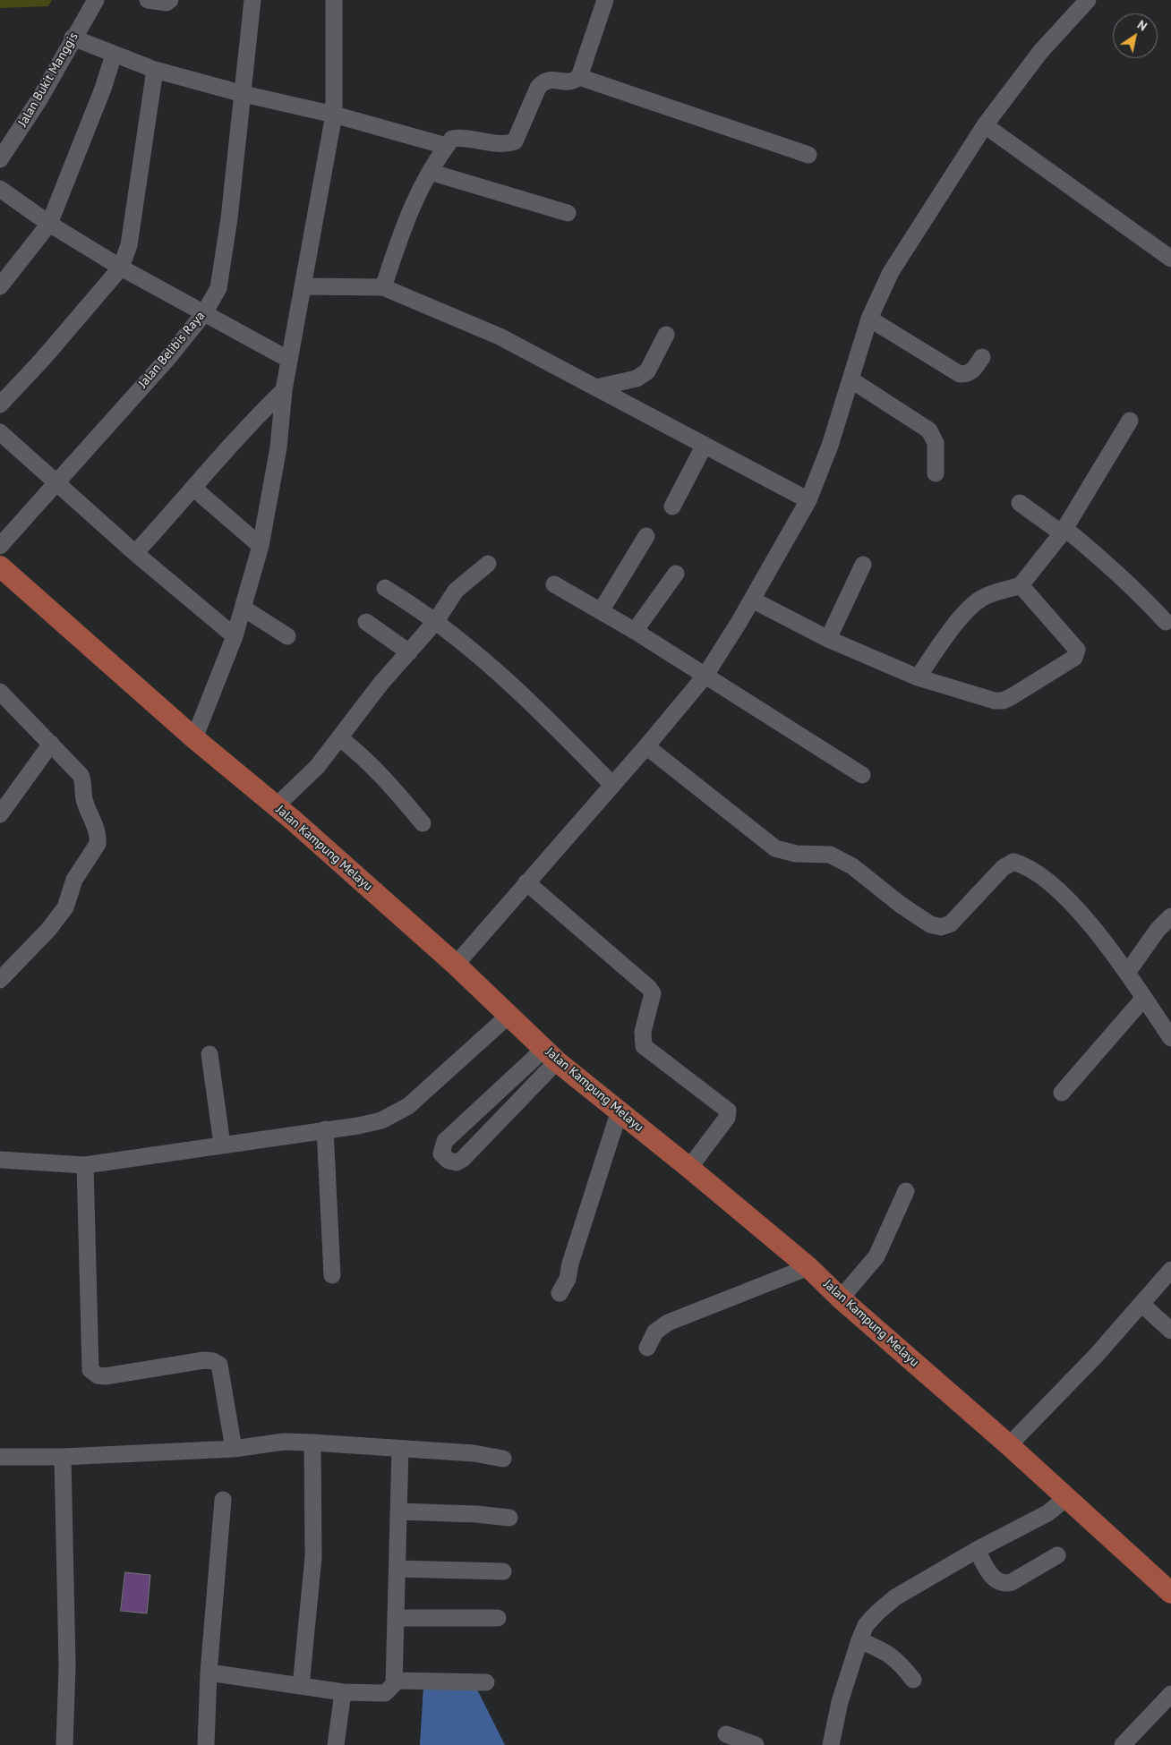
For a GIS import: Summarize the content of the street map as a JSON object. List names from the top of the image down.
{
  "streets": {
    "main road": ["Jalan Kampung Melayu"],
    "street": ["Jalan Bukit Manggis", "Jalan Belibis Raya"]
  },
  "north": "top right"
}
